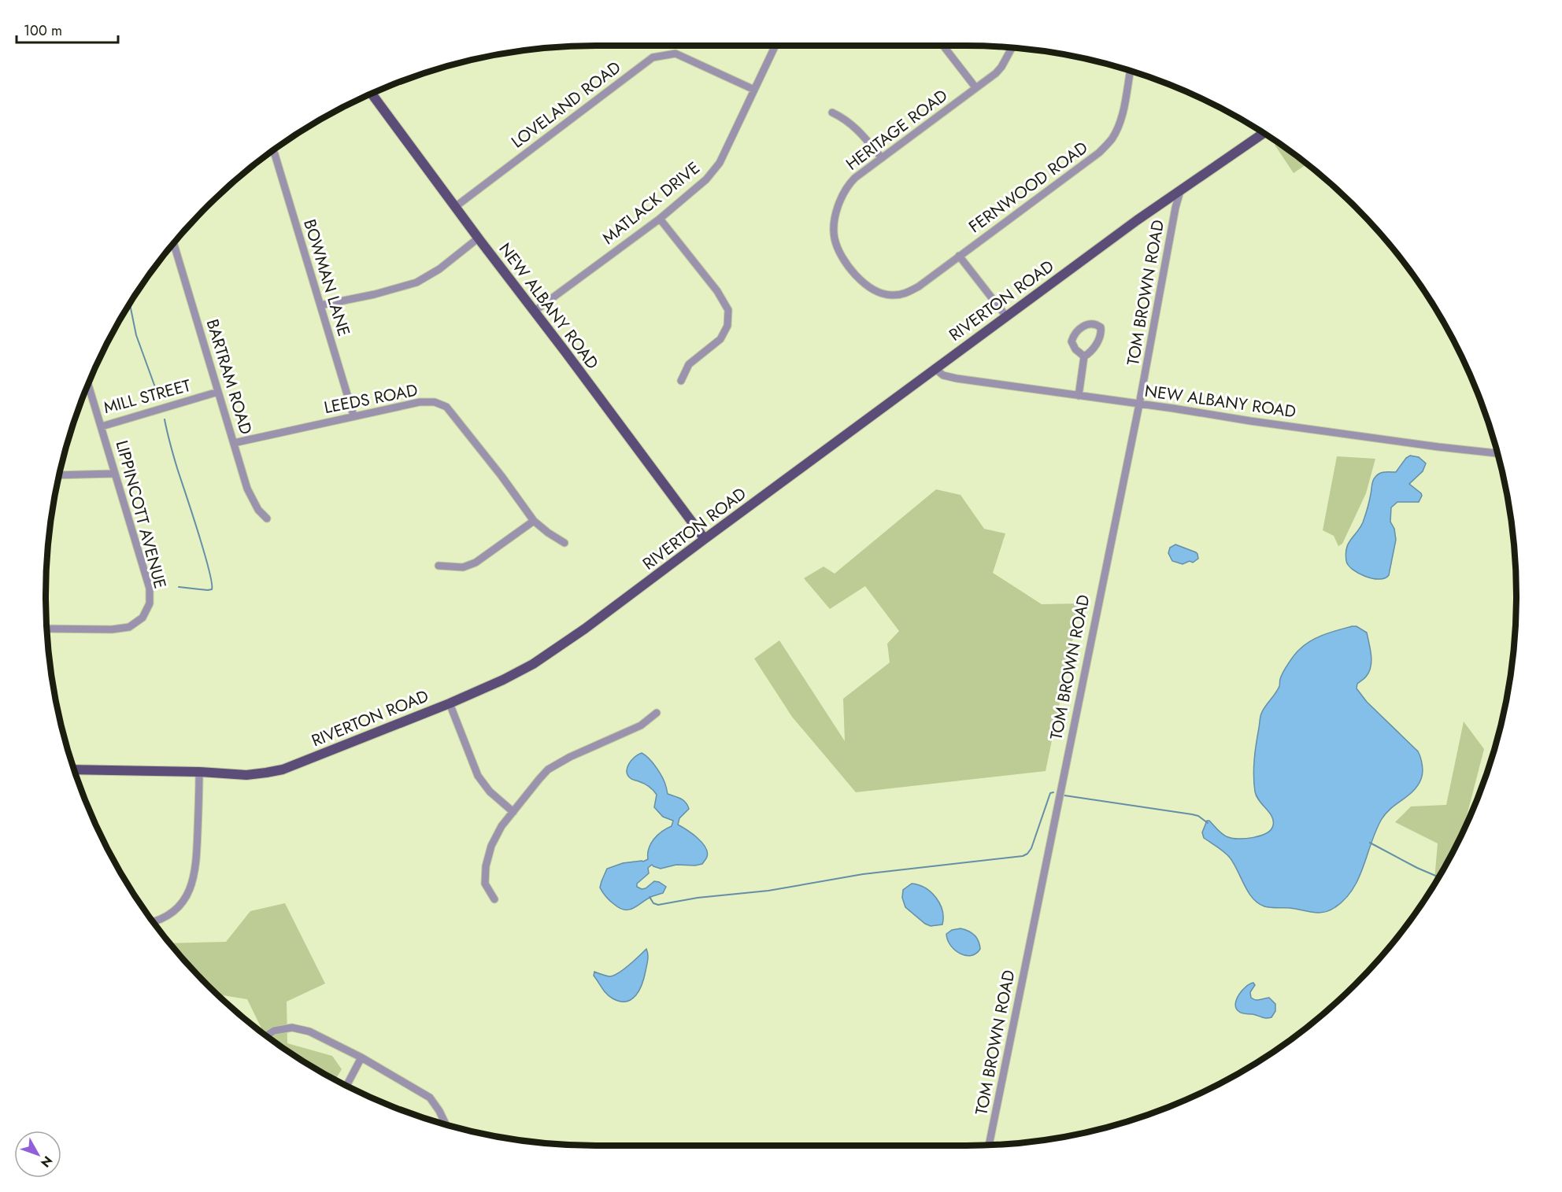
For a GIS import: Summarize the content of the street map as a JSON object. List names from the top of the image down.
{
  "streets": {
    "main road": ["RIVERTON ROAD", "NEW ALBANY ROAD"],
    "street": [
      "LOVELAND ROAD",
      "HERITAGE ROAD",
      "FERNWOOD ROAD",
      "MATLACK DRIVE",
      "BOWMAN LANE",
      "TOM BROWN ROAD",
      "BARTRAM ROAD",
      "MILL STREET",
      "LEEDS ROAD",
      "LIPPINCOTT AVENUE"
    ]
  },
  "crossings": [
    ["LOVELAND ROAD", "MATLACK DRIVE"],
    ["LOVELAND ROAD", "NEW ALBANY ROAD"],
    ["HERITAGE ROAD", "FERNWOOD ROAD"],
    ["MATLACK DRIVE", "NEW ALBANY ROAD"],
    ["BOWMAN LANE", "LEEDS ROAD"],
    ["TOM BROWN ROAD", "RIVERTON ROAD"],
    ["TOM BROWN ROAD", "NEW ALBANY ROAD"],
    ["RIVERTON ROAD", "NEW ALBANY ROAD"],
    ["BARTRAM ROAD", "MILL STREET"],
    ["BARTRAM ROAD", "LEEDS ROAD"],
    ["MILL STREET", "LIPPINCOTT AVENUE"]
  ],
  "scale_bar": "100 m",
  "north": "bottom right"
}
